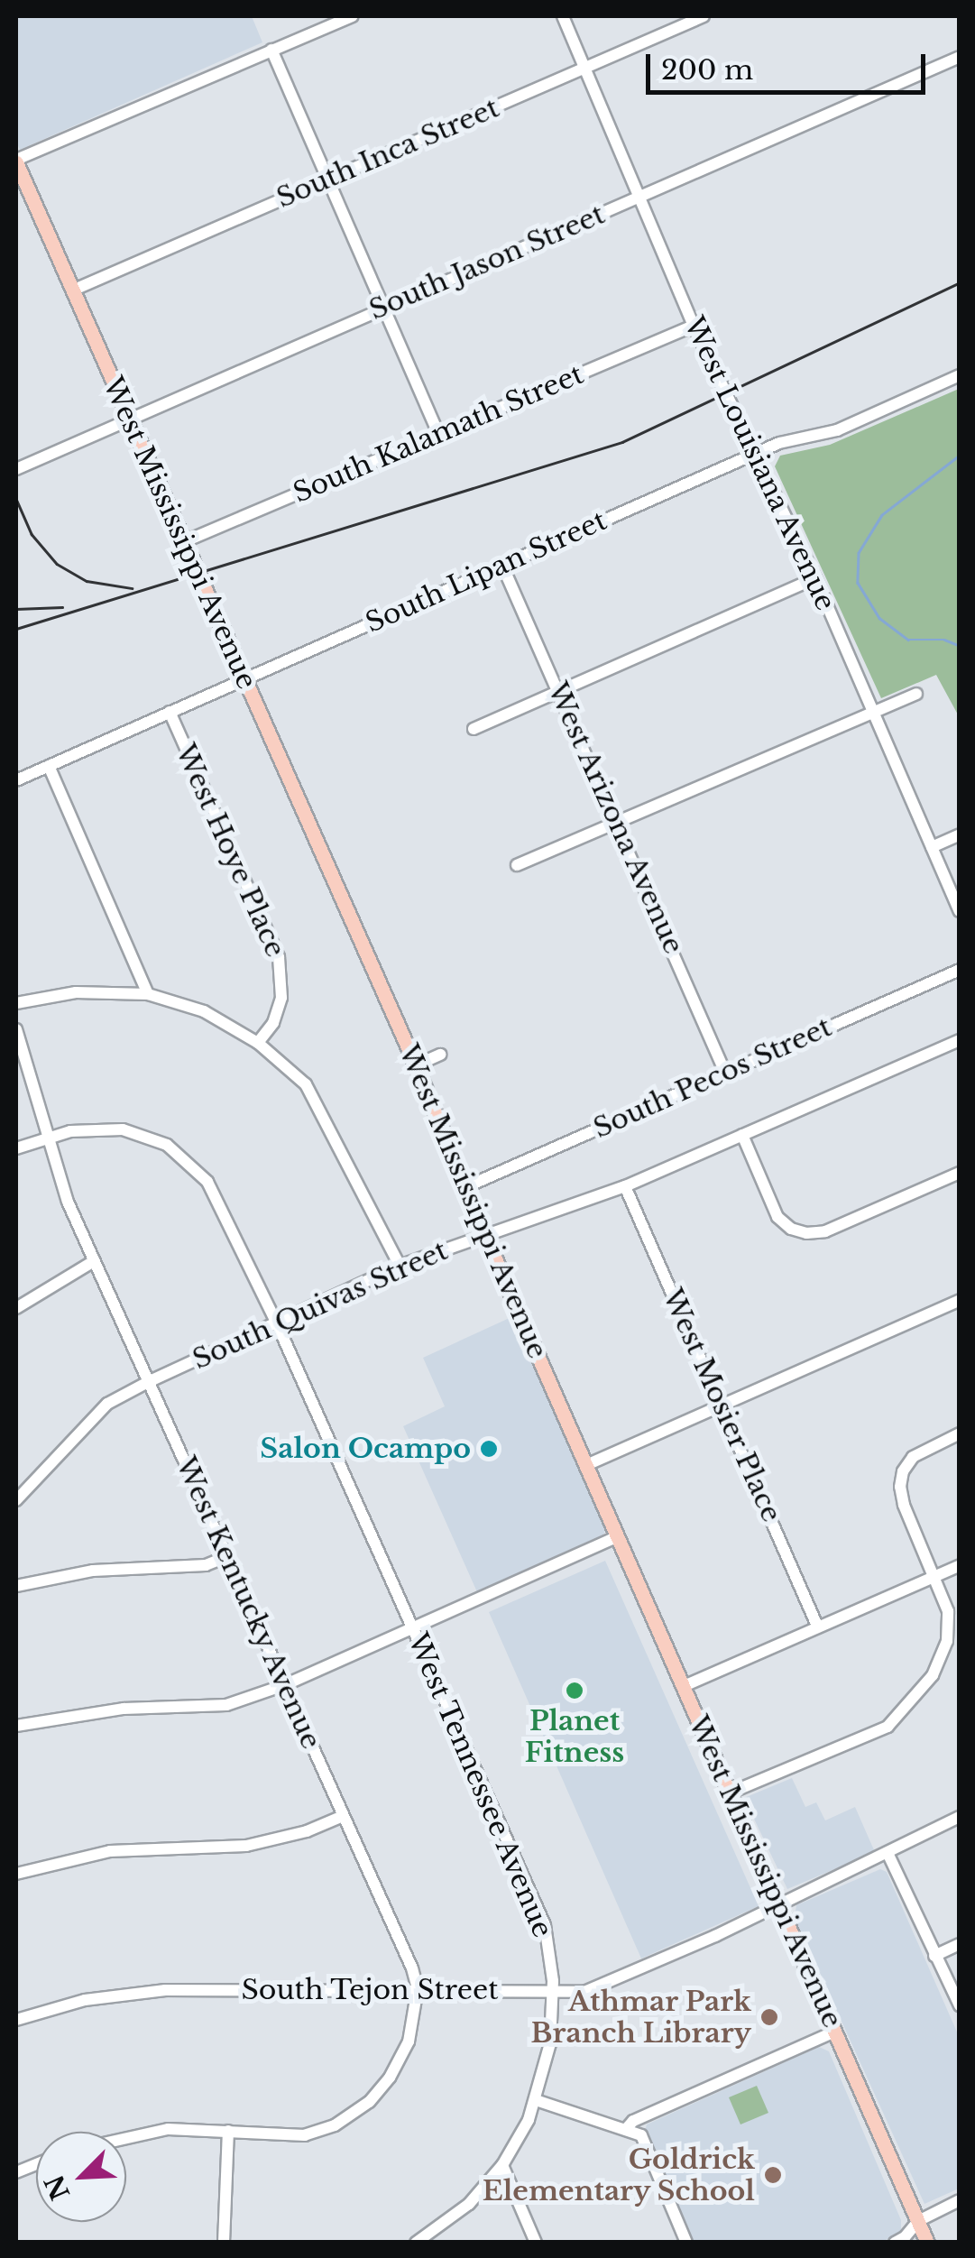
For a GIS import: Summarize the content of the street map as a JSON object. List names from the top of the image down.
{
  "streets": {
    "main road": ["West Mississippi Avenue"],
    "street": [
      "South Inca Street",
      "South Jason Street",
      "South Kalamath Street",
      "West Louisiana Avenue",
      "South Lipan Street",
      "West Arizona Avenue",
      "West Hoye Place",
      "South Pecos Street",
      "South Quivas Street",
      "West Mosier Place",
      "West Kentucky Avenue",
      "West Tennessee Avenue",
      "South Tejon Street"
    ]
  },
  "crossings": [
    ["South Inca Street", "West Louisiana Avenue"],
    ["South Inca Street", "West Mississippi Avenue"],
    ["South Jason Street", "West Louisiana Avenue"],
    ["South Jason Street", "West Mississippi Avenue"],
    ["South Kalamath Street", "West Louisiana Avenue"],
    ["South Kalamath Street", "West Mississippi Avenue"],
    ["West Louisiana Avenue", "South Lipan Street"],
    ["West Mississippi Avenue", "South Lipan Street"],
    ["West Mississippi Avenue", "South Pecos Street"],
    ["West Mississippi Avenue", "South Quivas Street"],
    ["West Mississippi Avenue", "South Tejon Street"],
    ["South Lipan Street", "West Arizona Avenue"],
    ["South Lipan Street", "West Hoye Place"],
    ["West Arizona Avenue", "South Pecos Street"],
    ["South Quivas Street", "West Mosier Place"],
    ["South Quivas Street", "West Kentucky Avenue"],
    ["South Quivas Street", "West Tennessee Avenue"],
    ["West Kentucky Avenue", "West Tennessee Avenue"],
    ["West Kentucky Avenue", "South Tejon Street"],
    ["West Tennessee Avenue", "South Tejon Street"]
  ],
  "places": [
    "Salon Ocampo",
    "Planet Fitness",
    "Athmar Park Branch Library",
    "Goldrick Elementary School"
  ],
  "scale_bar": "200 m",
  "north": "bottom left"
}
